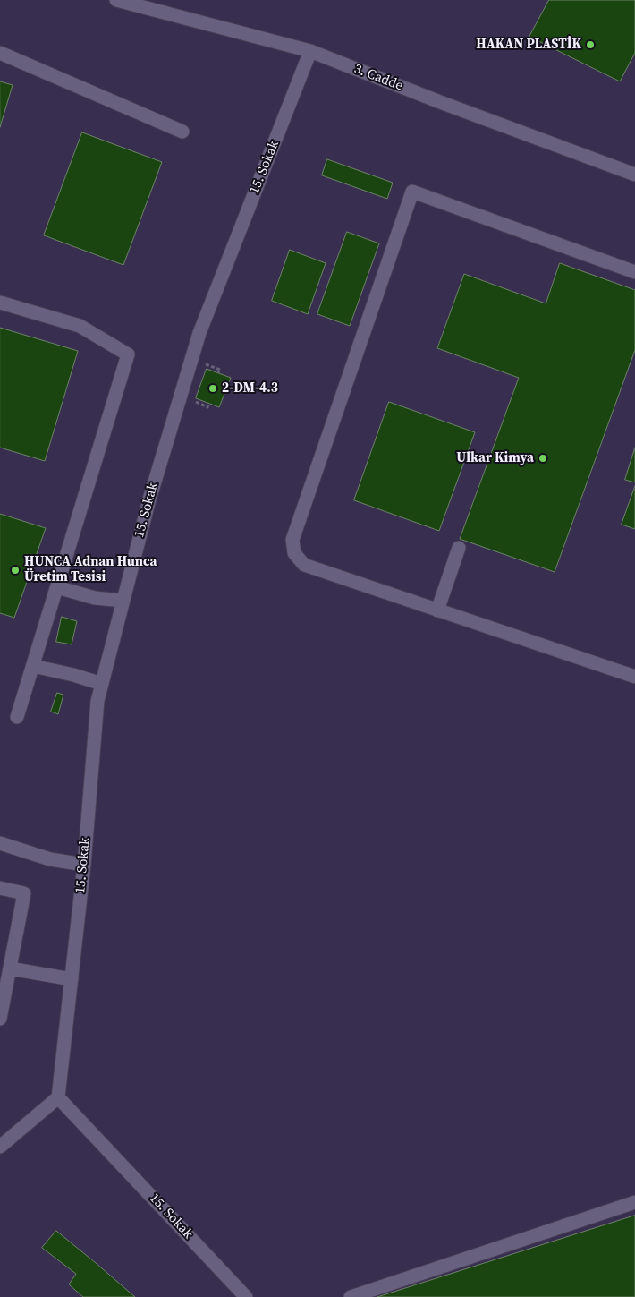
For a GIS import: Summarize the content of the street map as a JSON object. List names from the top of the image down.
{
  "streets": {
    "street": ["3. Cadde", "15. Sokak"]
  },
  "crossings": [
    ["3. Cadde", "15. Sokak"]
  ],
  "places": [
    "HAKAN PLASTİK",
    "2-DM-4.3",
    "Ulkar Kimya",
    "HUNCA Adnan Hunca Üretim Tesisi"
  ]
}
